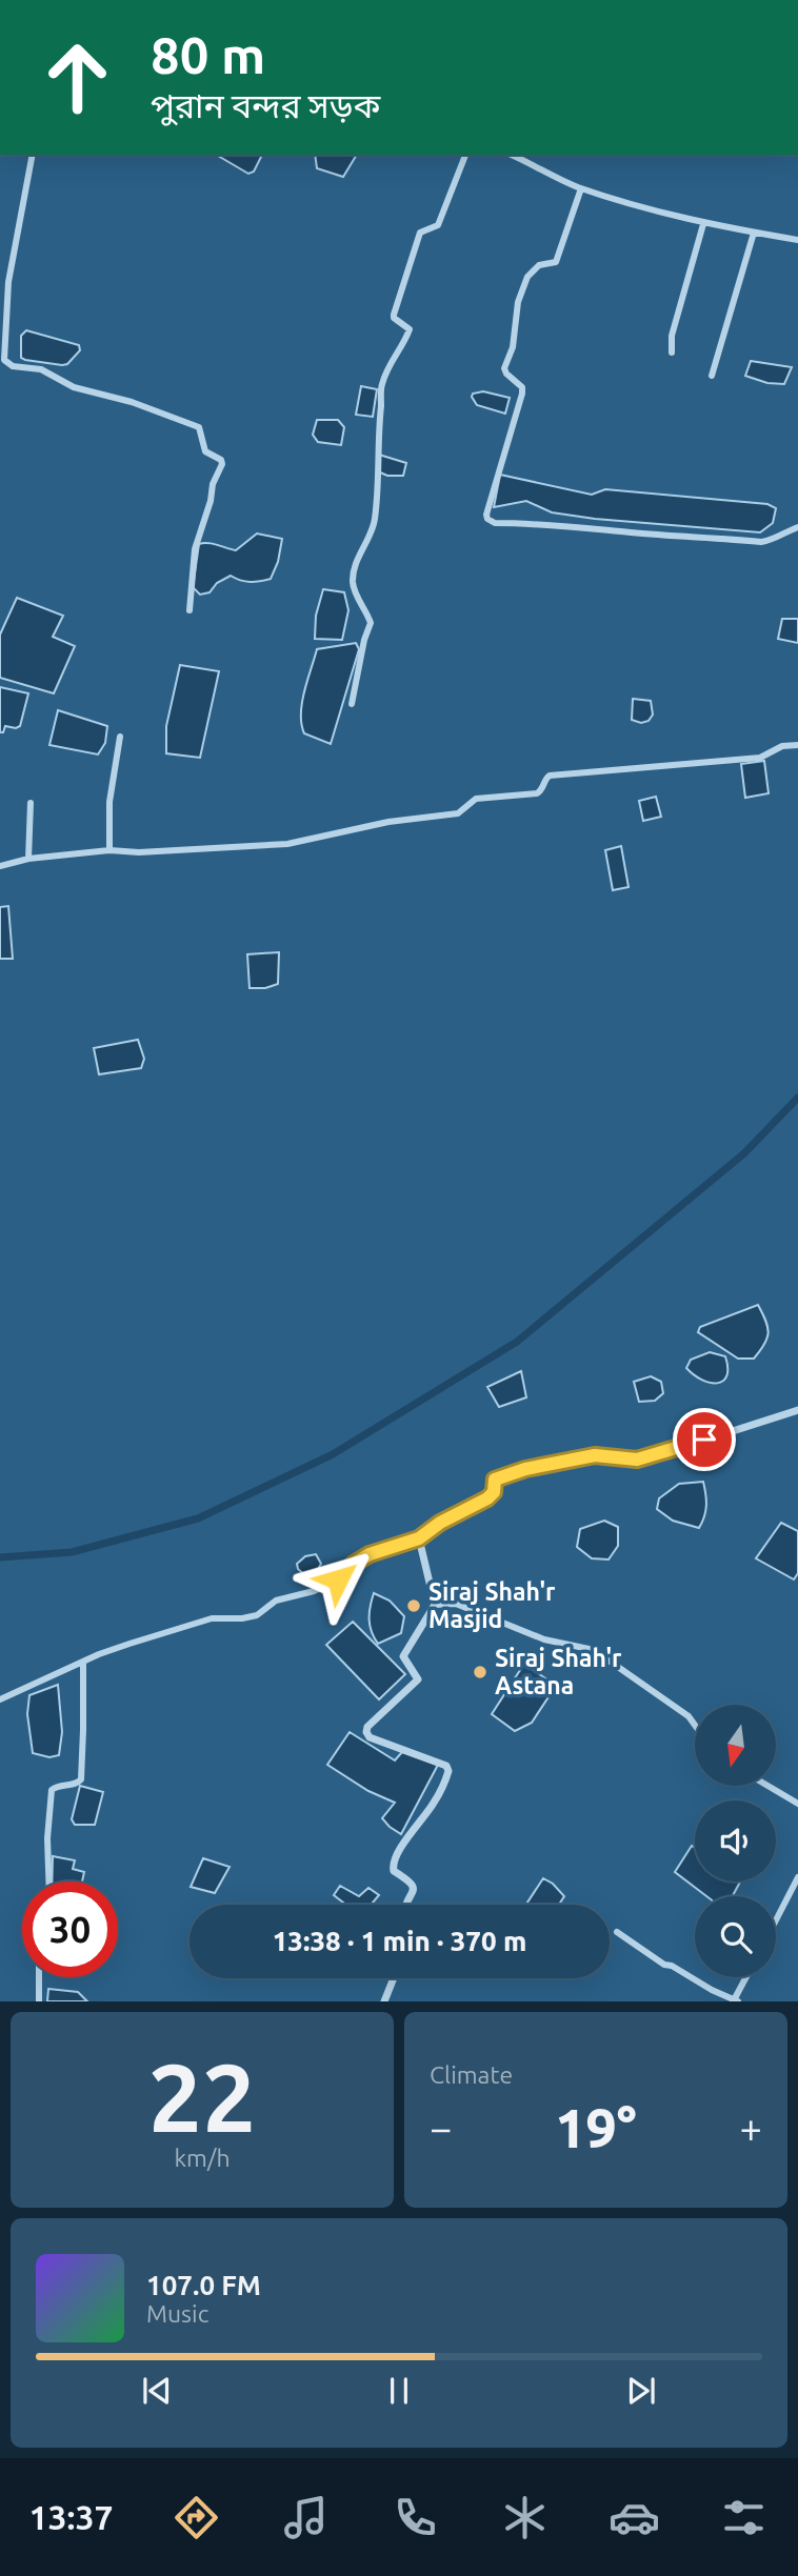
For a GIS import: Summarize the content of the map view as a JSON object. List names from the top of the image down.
{
  "places": ["Siraj Shah'r Masjid", "Siraj Shah'r Astana"],
  "north": "bottom",
  "page": {
    "turn": ["80 m", "পুরান বন্দর সড়ক"],
    "limit": "30",
    "trip": "13:38 · 1 min · 370 m",
    "tile": [
      ["22", "km/h"],
      "Climate"
    ],
    "heat": ["−", "19°", "+"],
    "song": ["107.0 FM", "Music"],
    "tabs": "13:37"
  }
}
